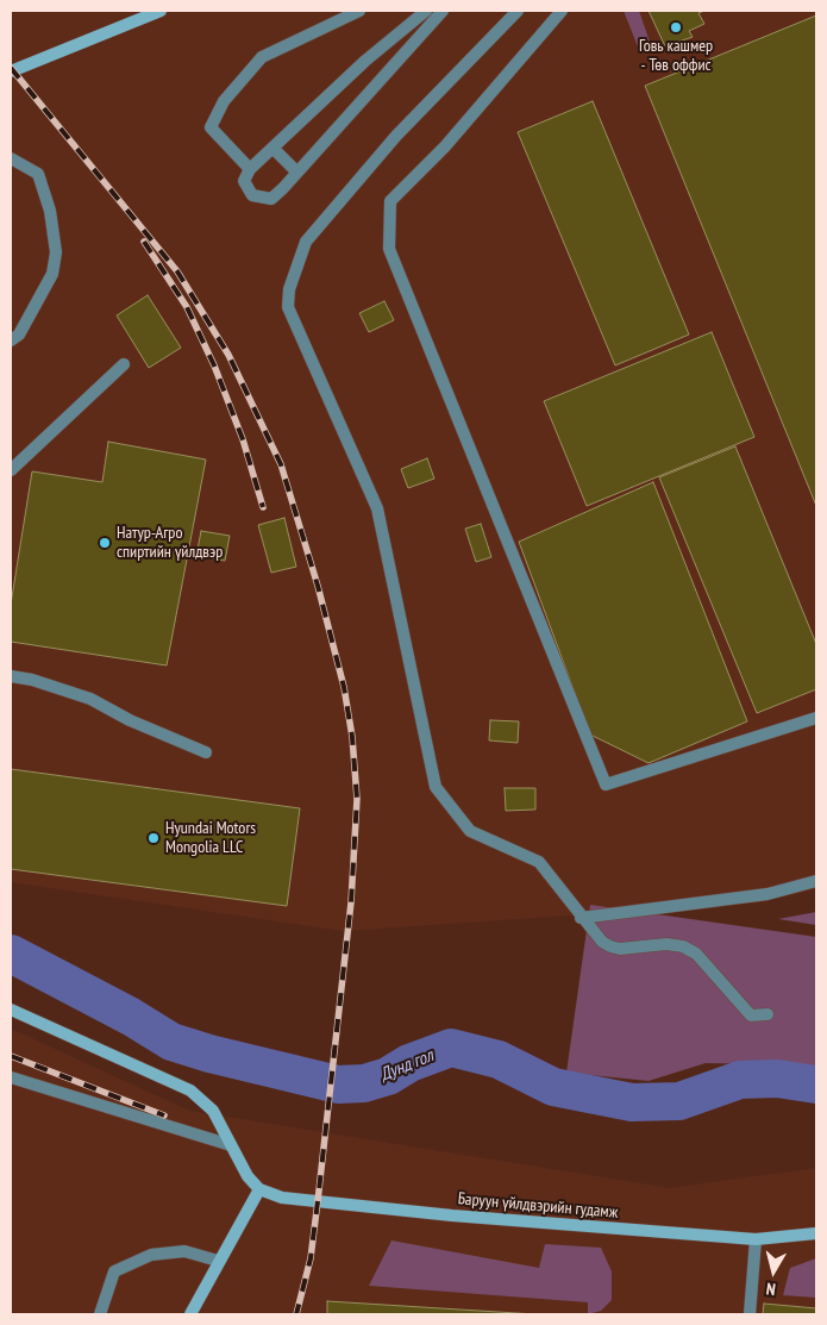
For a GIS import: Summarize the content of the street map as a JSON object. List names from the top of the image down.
{
  "streets": {
    "street": ["Баруун үйлдвэрийн гудамж"]
  },
  "water": ["Дунд гол"],
  "places": ["Говь кашмер - Төв оффис", "Натур-Агро спиртийн үйлдвэр", "Hyundai Motors Mongolia LLC"],
  "north": "bottom"
}
